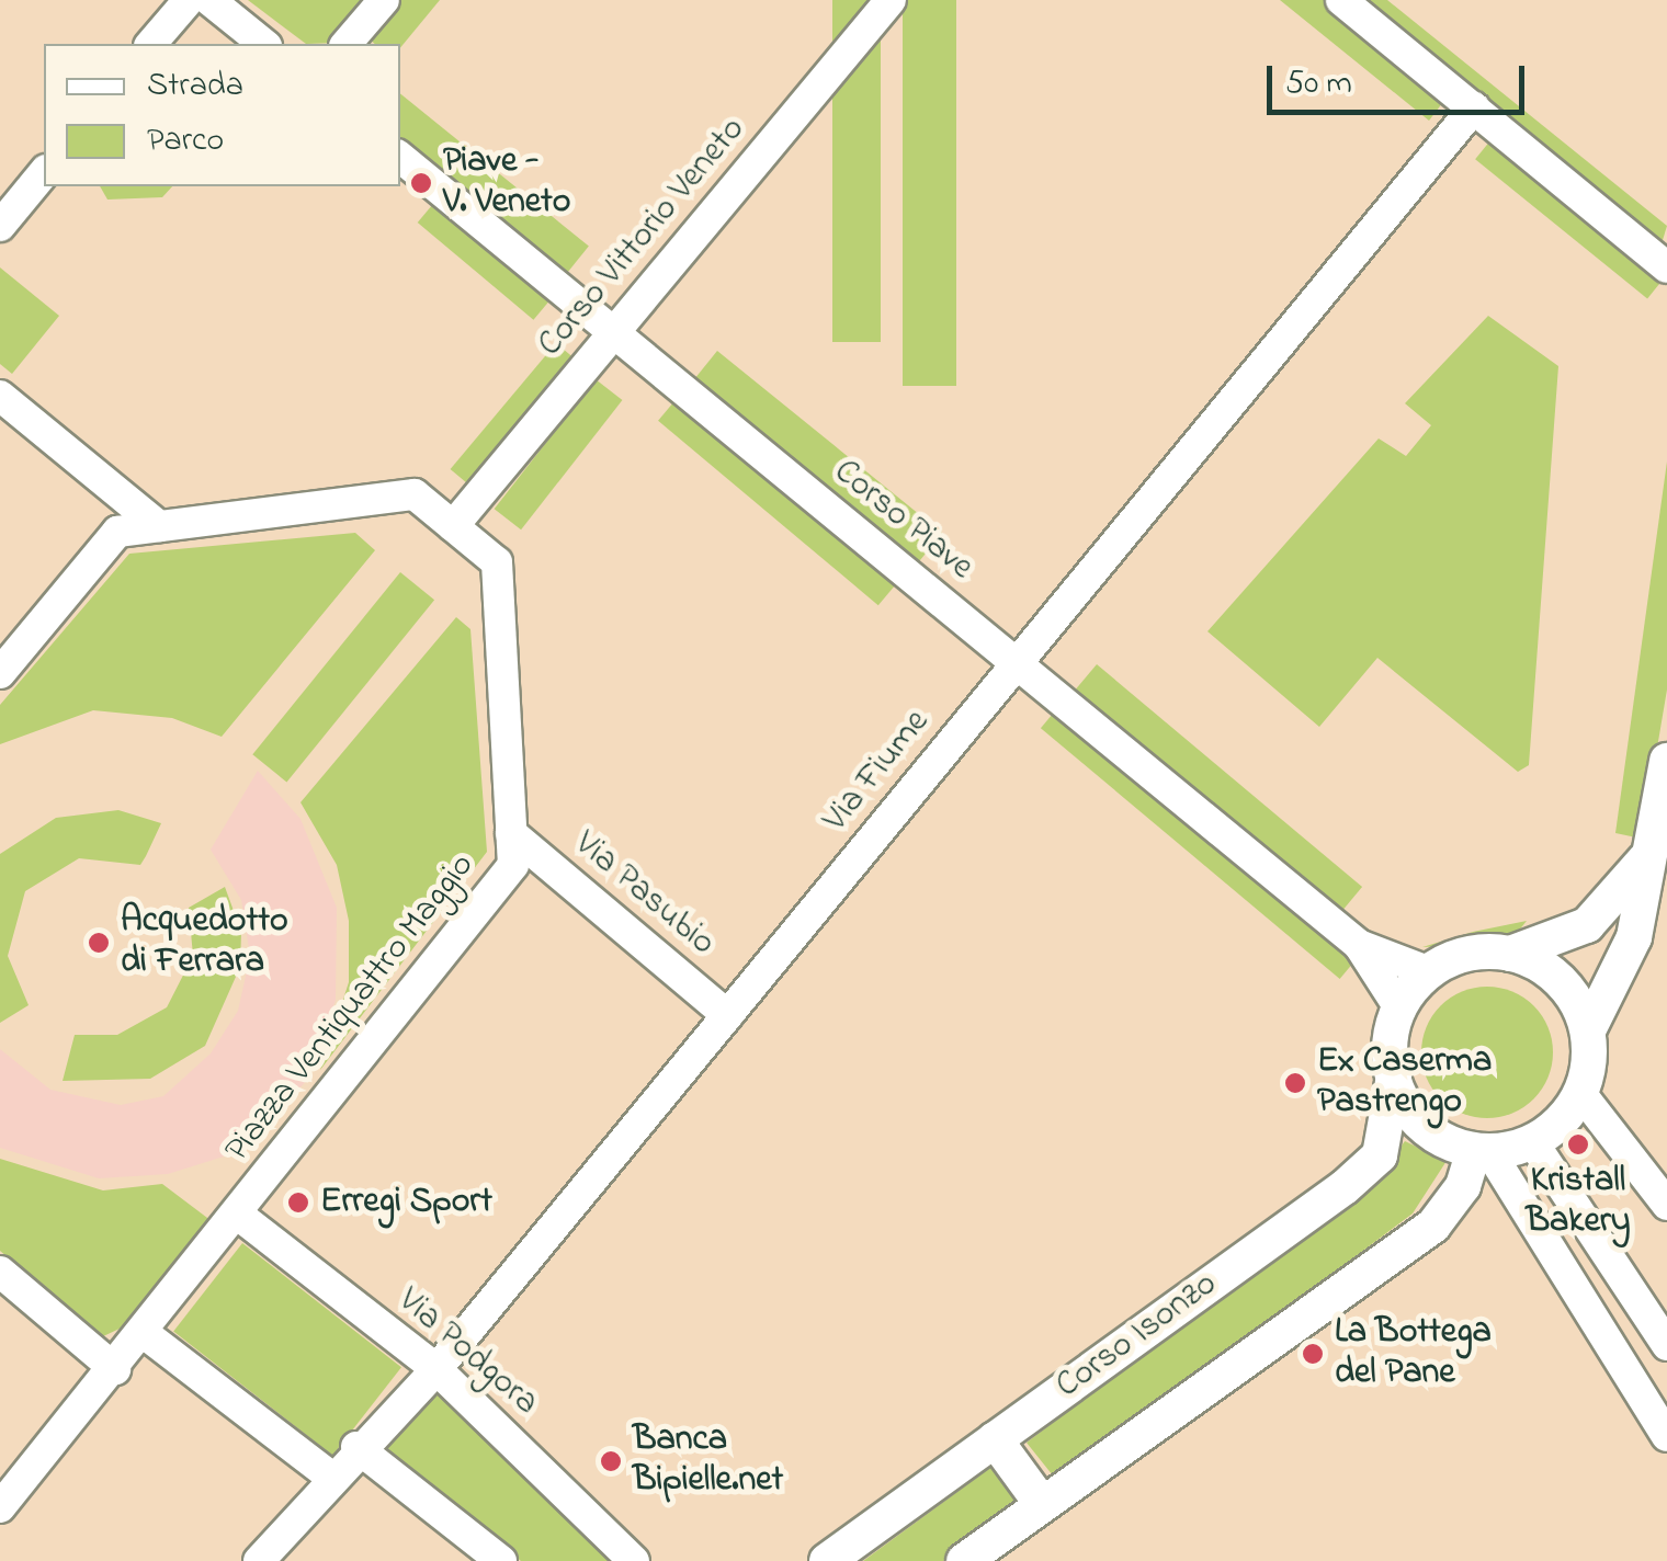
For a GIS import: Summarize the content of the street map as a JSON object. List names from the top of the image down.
{
  "streets": {
    "street": [
      "Corso Vittorio Veneto",
      "Corso Piave",
      "Via Fiume",
      "Via Pasubio",
      "Piazza Ventiquattro Maggio",
      "Corso Isonzo",
      "Via Podgora"
    ]
  },
  "crossings": [
    ["Corso Vittorio Veneto", "Corso Piave"],
    ["Corso Vittorio Veneto", "Piazza Ventiquattro Maggio"],
    ["Corso Piave", "Via Fiume"],
    ["Corso Piave", "Corso Isonzo"],
    ["Via Fiume", "Via Pasubio"],
    ["Via Fiume", "Via Podgora"],
    ["Via Pasubio", "Piazza Ventiquattro Maggio"],
    ["Piazza Ventiquattro Maggio", "Via Podgora"]
  ],
  "places": [
    "Piave - V. Veneto",
    "Acquedotto di Ferrara",
    "Ex Caserma Pastrengo",
    "Kristall Bakery",
    "Erregi Sport",
    "La Bottega del Pane",
    "Banca Bipielle.net"
  ],
  "legend": ["Strada", "Parco"],
  "scale_bar": "50 m"
}
